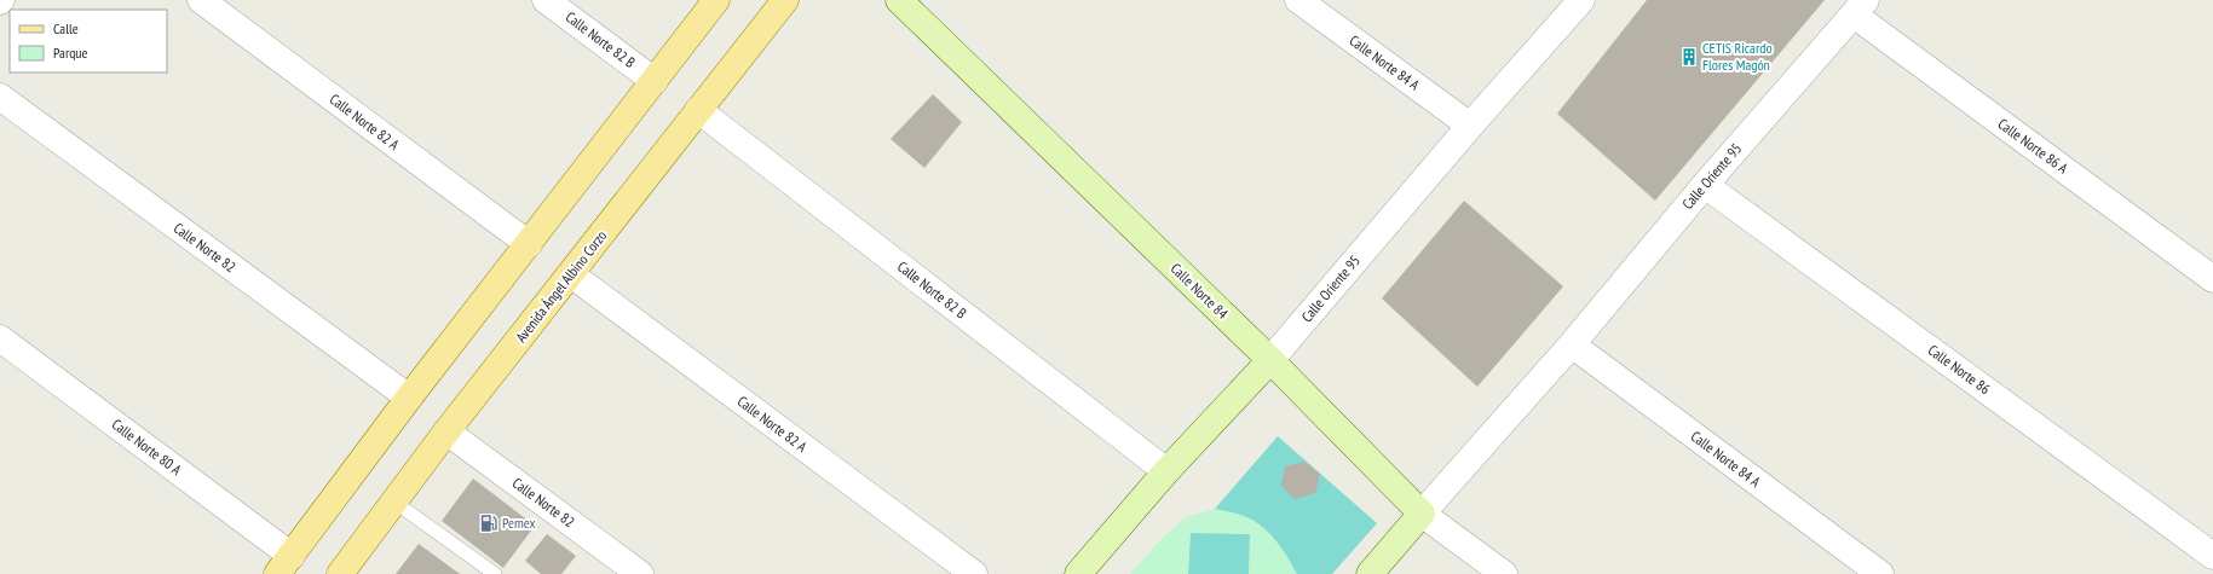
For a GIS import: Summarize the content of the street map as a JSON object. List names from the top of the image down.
{
  "streets": {
    "main road": ["Avenida Ángel Albino Corzo"],
    "street": [
      "Calle Norte 82 B",
      "Calle Norte 84 A",
      "Calle Norte 82 A",
      "Calle Norte 86 A",
      "Calle Oriente 95",
      "Calle Norte 82",
      "Calle Norte 84",
      "Calle Norte 86",
      "Calle Norte 80 A"
    ]
  },
  "crossings": [
    ["Calle Norte 82 B", "Calle Oriente 95"],
    ["Calle Norte 82 B", "Avenida Ángel Albino Corzo"],
    ["Calle Norte 84 A", "Calle Oriente 95"],
    ["Calle Norte 82 A", "Avenida Ángel Albino Corzo"],
    ["Calle Norte 86 A", "Calle Oriente 95"],
    ["Calle Oriente 95", "Calle Norte 84"],
    ["Calle Oriente 95", "Calle Norte 86"],
    ["Calle Norte 82", "Avenida Ángel Albino Corzo"]
  ],
  "places": {
    "building": ["CETIS Ricardo Flores Magón"],
    "fuel station": ["Pemex"]
  },
  "legend": ["Calle", "Parque"]
}
